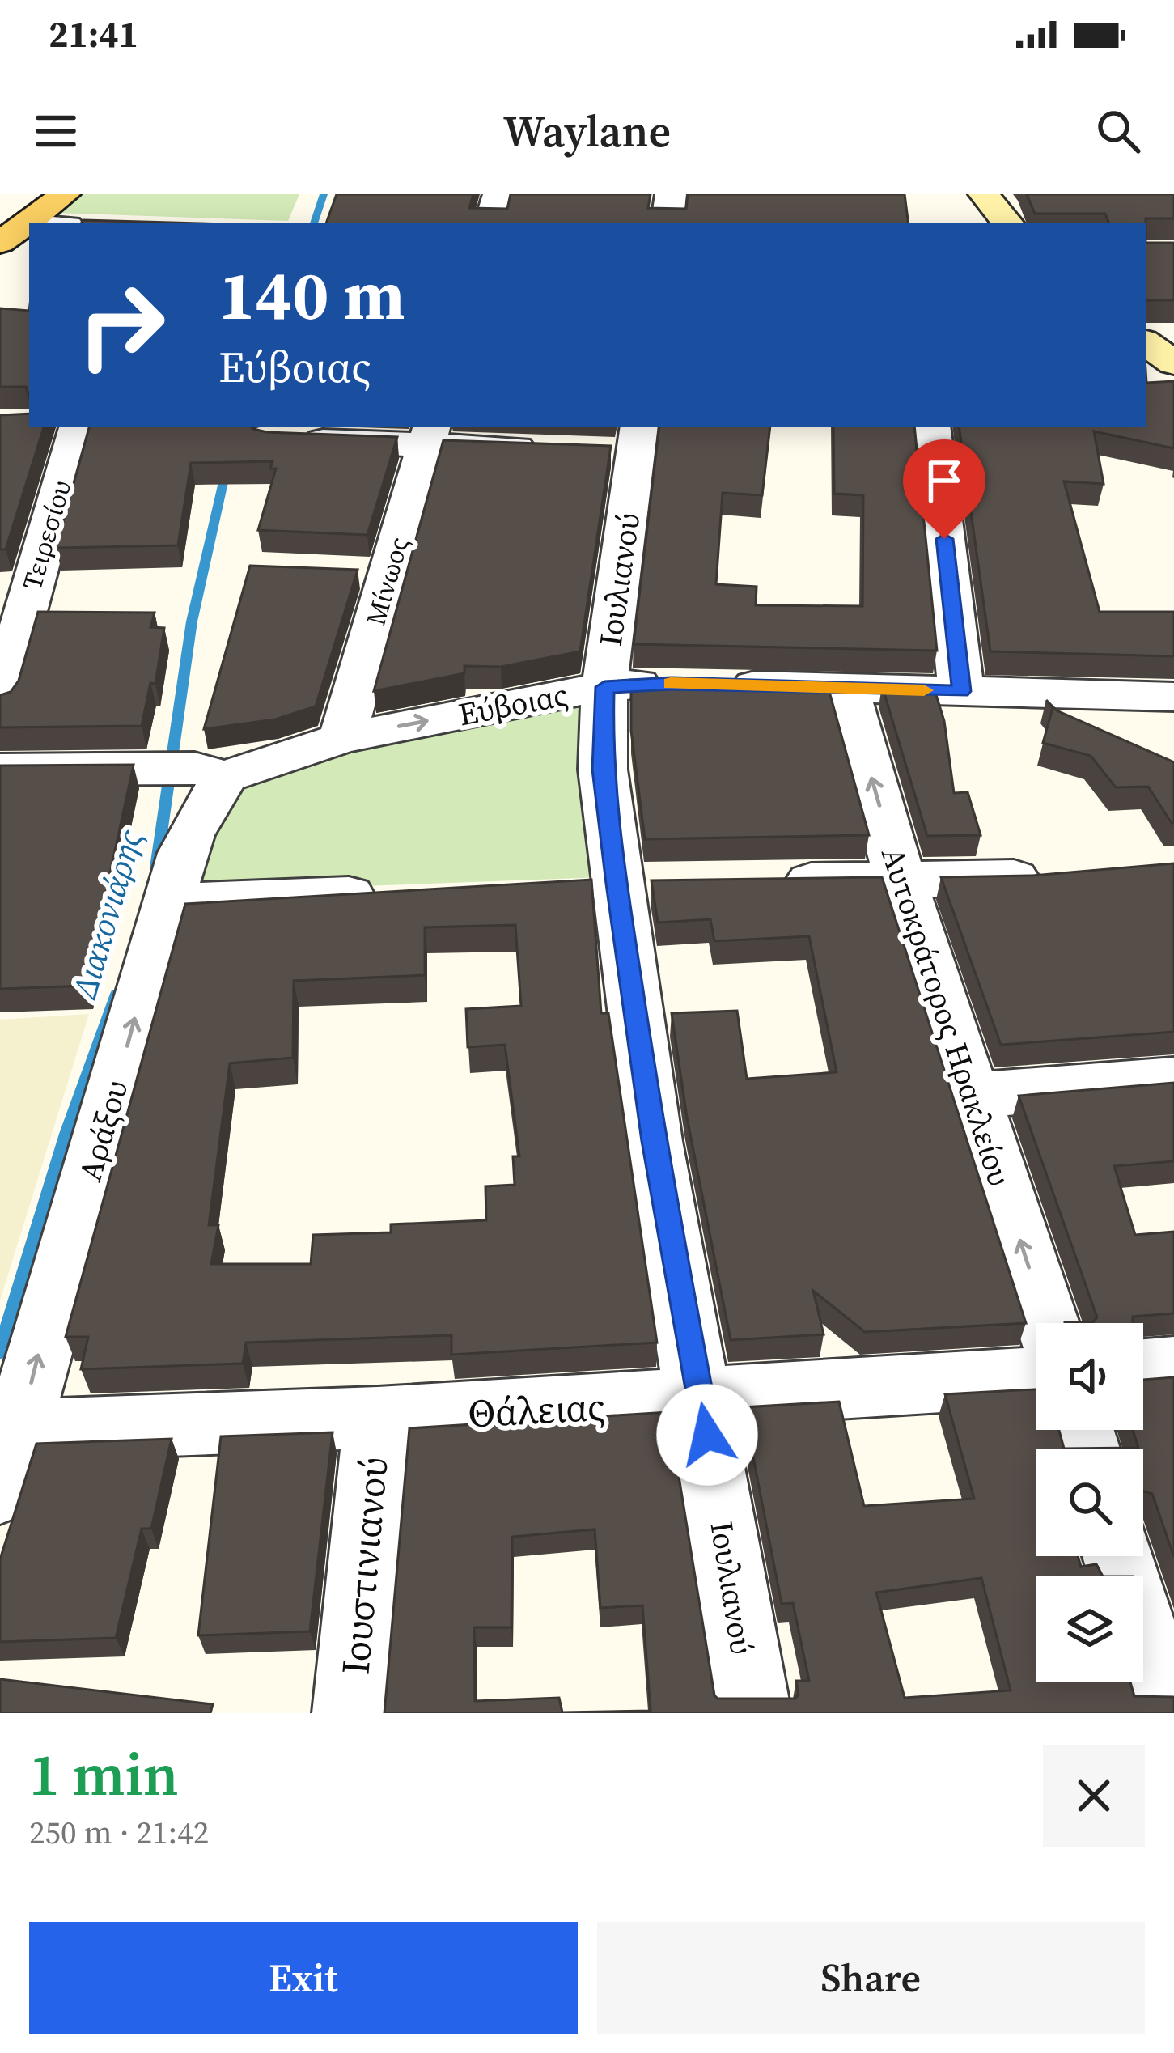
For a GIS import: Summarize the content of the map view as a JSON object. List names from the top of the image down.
{
  "streets": {
    "street": [
      "Τειρεσίου",
      "Ιουλιανού",
      "Μίνωος",
      "Εύβοιας",
      "Αυτοκράτορος Ηρακλείου",
      "Αράξου",
      "Θάλειας",
      "Ιουστινιανού"
    ]
  },
  "crossings": [
    ["Ιουλιανού", "Εύβοιας"],
    ["Ιουλιανού", "Θάλειας"],
    ["Μίνωος", "Εύβοιας"],
    ["Εύβοιας", "Αυτοκράτορος Ηρακλείου"],
    ["Εύβοιας", "Αράξου"],
    ["Αράξου", "Θάλειας"],
    ["Θάλειας", "Ιουστινιανού"]
  ],
  "one_way": ["Αυτοκράτορος Ηρακλείου", "Αράξου"],
  "water": ["Διακονιάρης"],
  "page": {
    "status": "21:41",
    "header": "Waylane",
    "turn": ["140 m", "Εύβοιας"],
    "heading": ["1 min", "250 m · 21:42"],
    "buttons": ["Exit", "Share"]
  }
}
